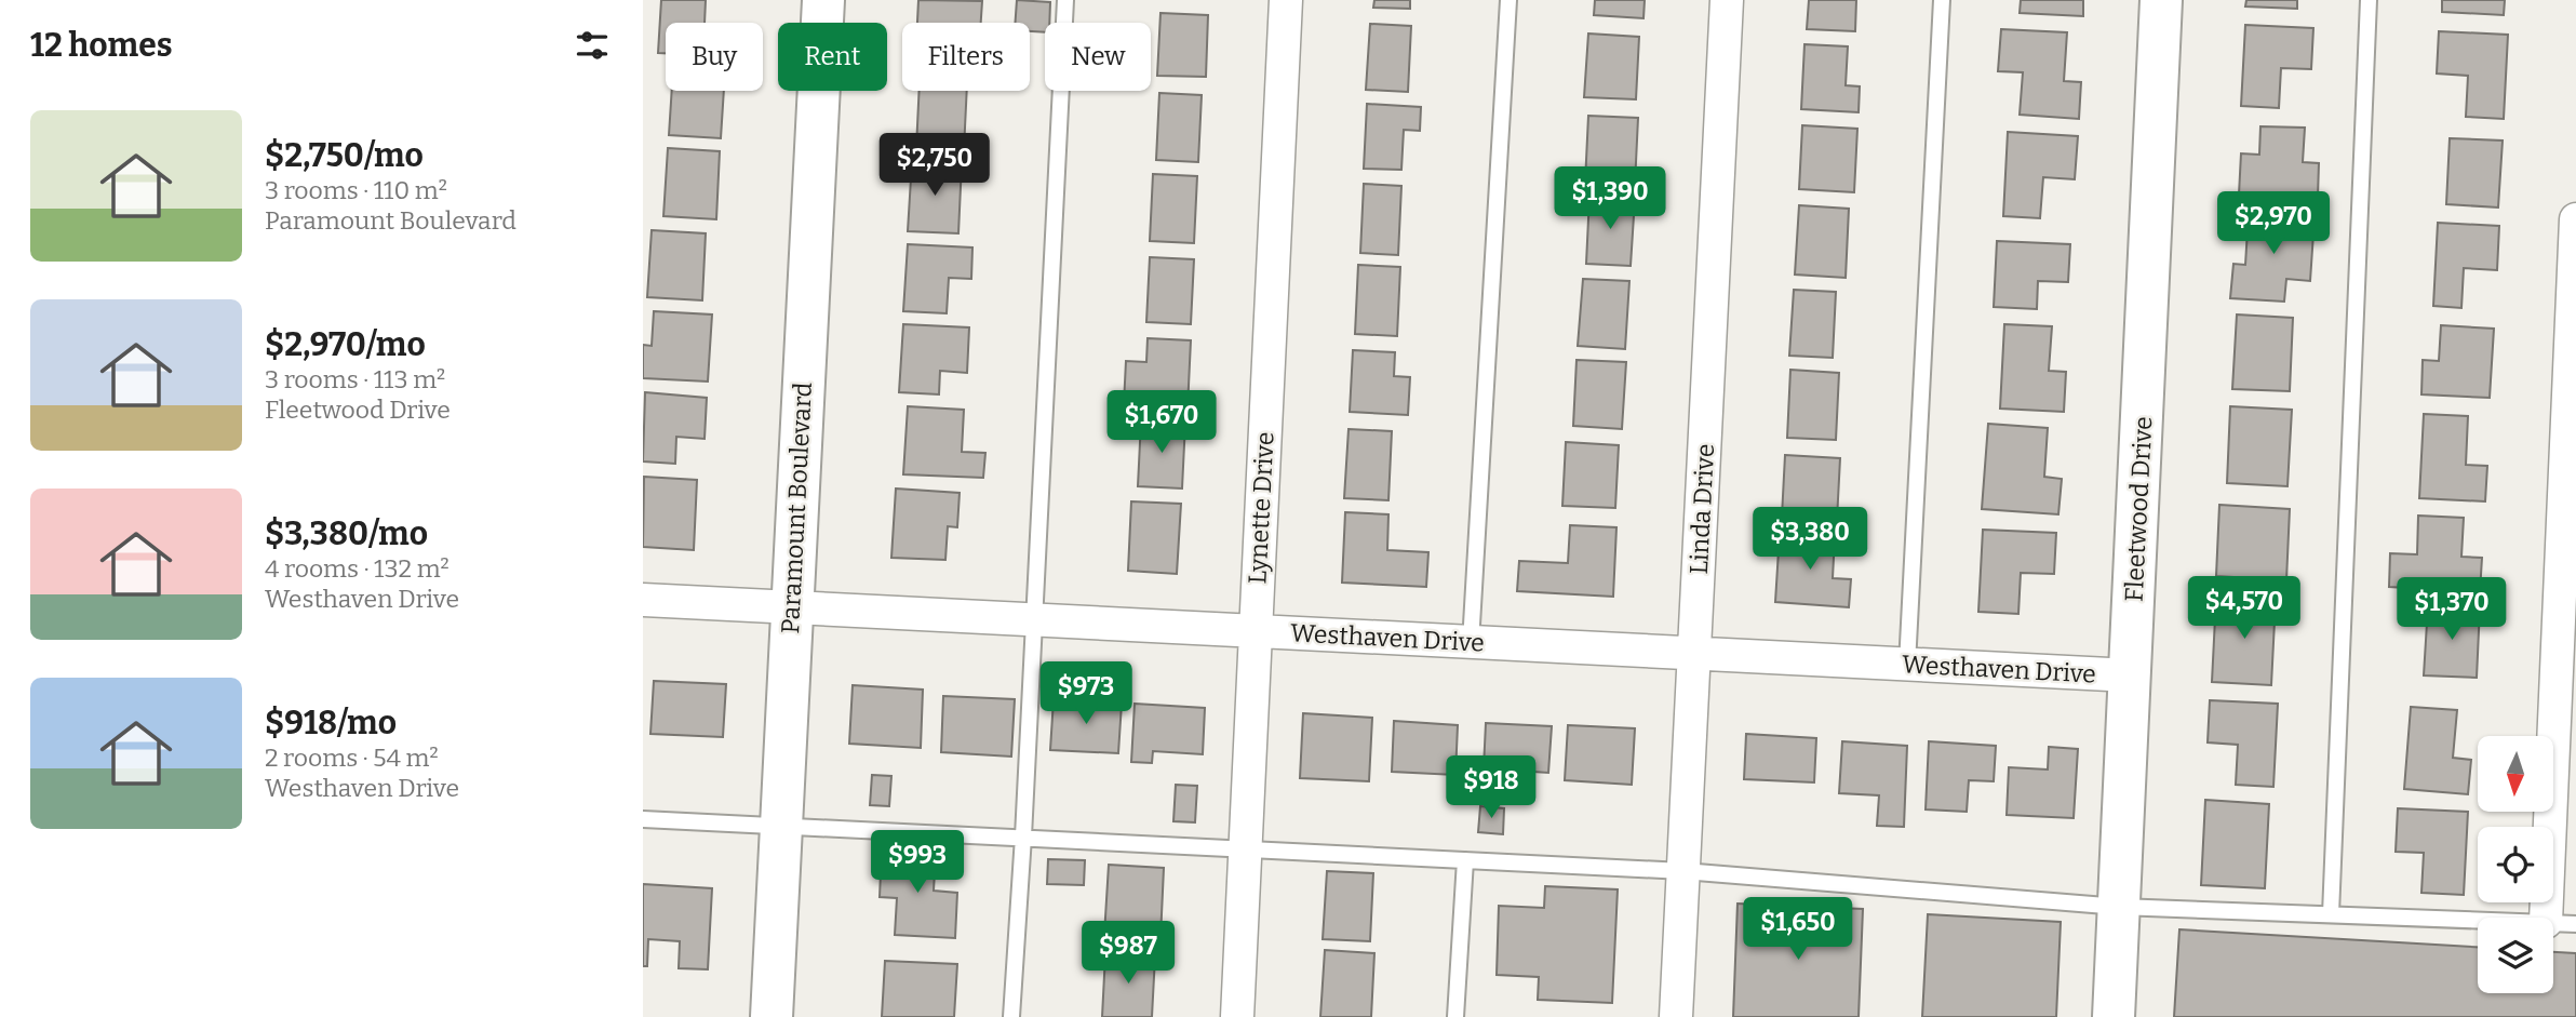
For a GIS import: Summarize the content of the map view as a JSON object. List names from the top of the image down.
{
  "streets": {
    "main road": ["Paramount Boulevard", "Fleetwood Drive"],
    "street": ["Lynette Drive", "Linda Drive", "Westhaven Drive"]
  },
  "crossings": [
    ["Paramount Boulevard", "Westhaven Drive"],
    ["Lynette Drive", "Westhaven Drive"],
    ["Linda Drive", "Westhaven Drive"],
    ["Fleetwood Drive", "Westhaven Drive"]
  ],
  "north": "bottom",
  "page": {
    "heading": "12 homes",
    "chip": [
      "Buy",
      "Rent",
      "Filters",
      "New"
    ],
    "list": [
      {
        "name": "$2,750/mo",
        "note": "3 rooms · 110 m² · Paramount Boulevard"
      },
      {
        "name": "$2,970/mo",
        "note": "3 rooms · 113 m² · Fleetwood Drive"
      },
      {
        "name": "$3,380/mo",
        "note": "4 rooms · 132 m² · Westhaven Drive"
      },
      {
        "name": "$918/mo",
        "note": "2 rooms · 54 m² · Westhaven Drive"
      }
    ],
    "price": [
      "$2,750",
      "$1,390",
      "$2,970",
      "$1,670",
      "$3,380",
      "$4,570",
      "$1,370",
      "$973",
      "$918",
      "$993",
      "$1,650",
      "$987"
    ]
  }
}
